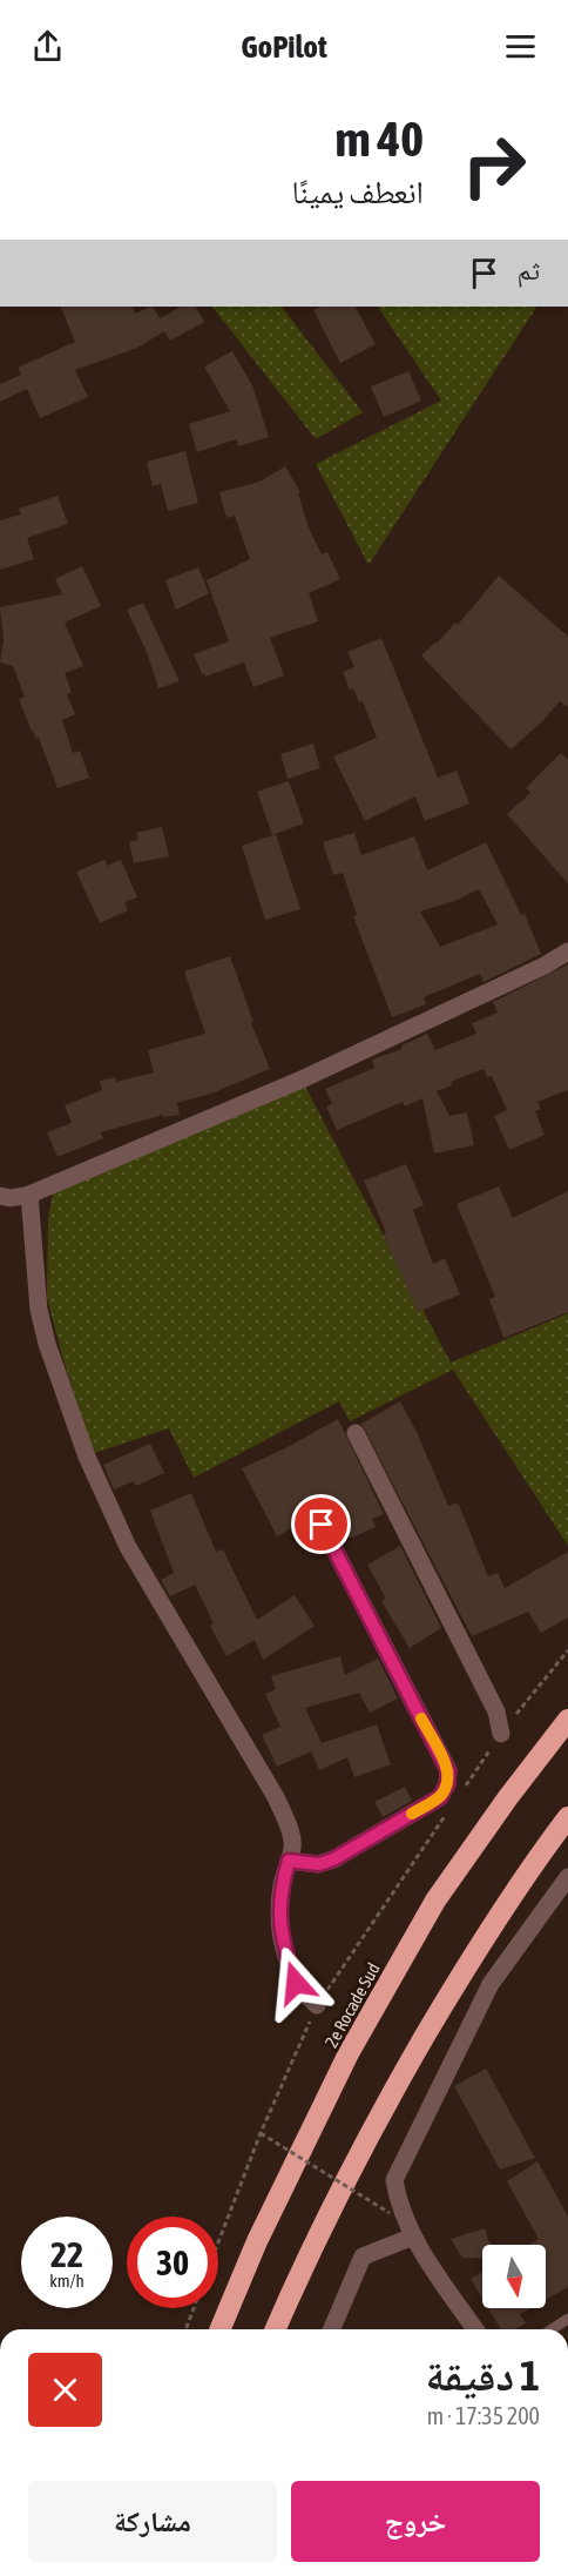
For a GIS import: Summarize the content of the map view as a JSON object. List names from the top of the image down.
{
  "streets": {
    "highway": ["2e Rocade Sud"]
  },
  "north": "bottom",
  "page": {
    "header": "GoPilot",
    "turn": ["40 m", "انعطف يمينًا"],
    "then": "ثم",
    "speed": "22 km/h",
    "limit": "30",
    "heading": ["1 دقيقة", "200 m · 17:35"],
    "buttons": ["خروج", "مشاركة"]
  }
}
